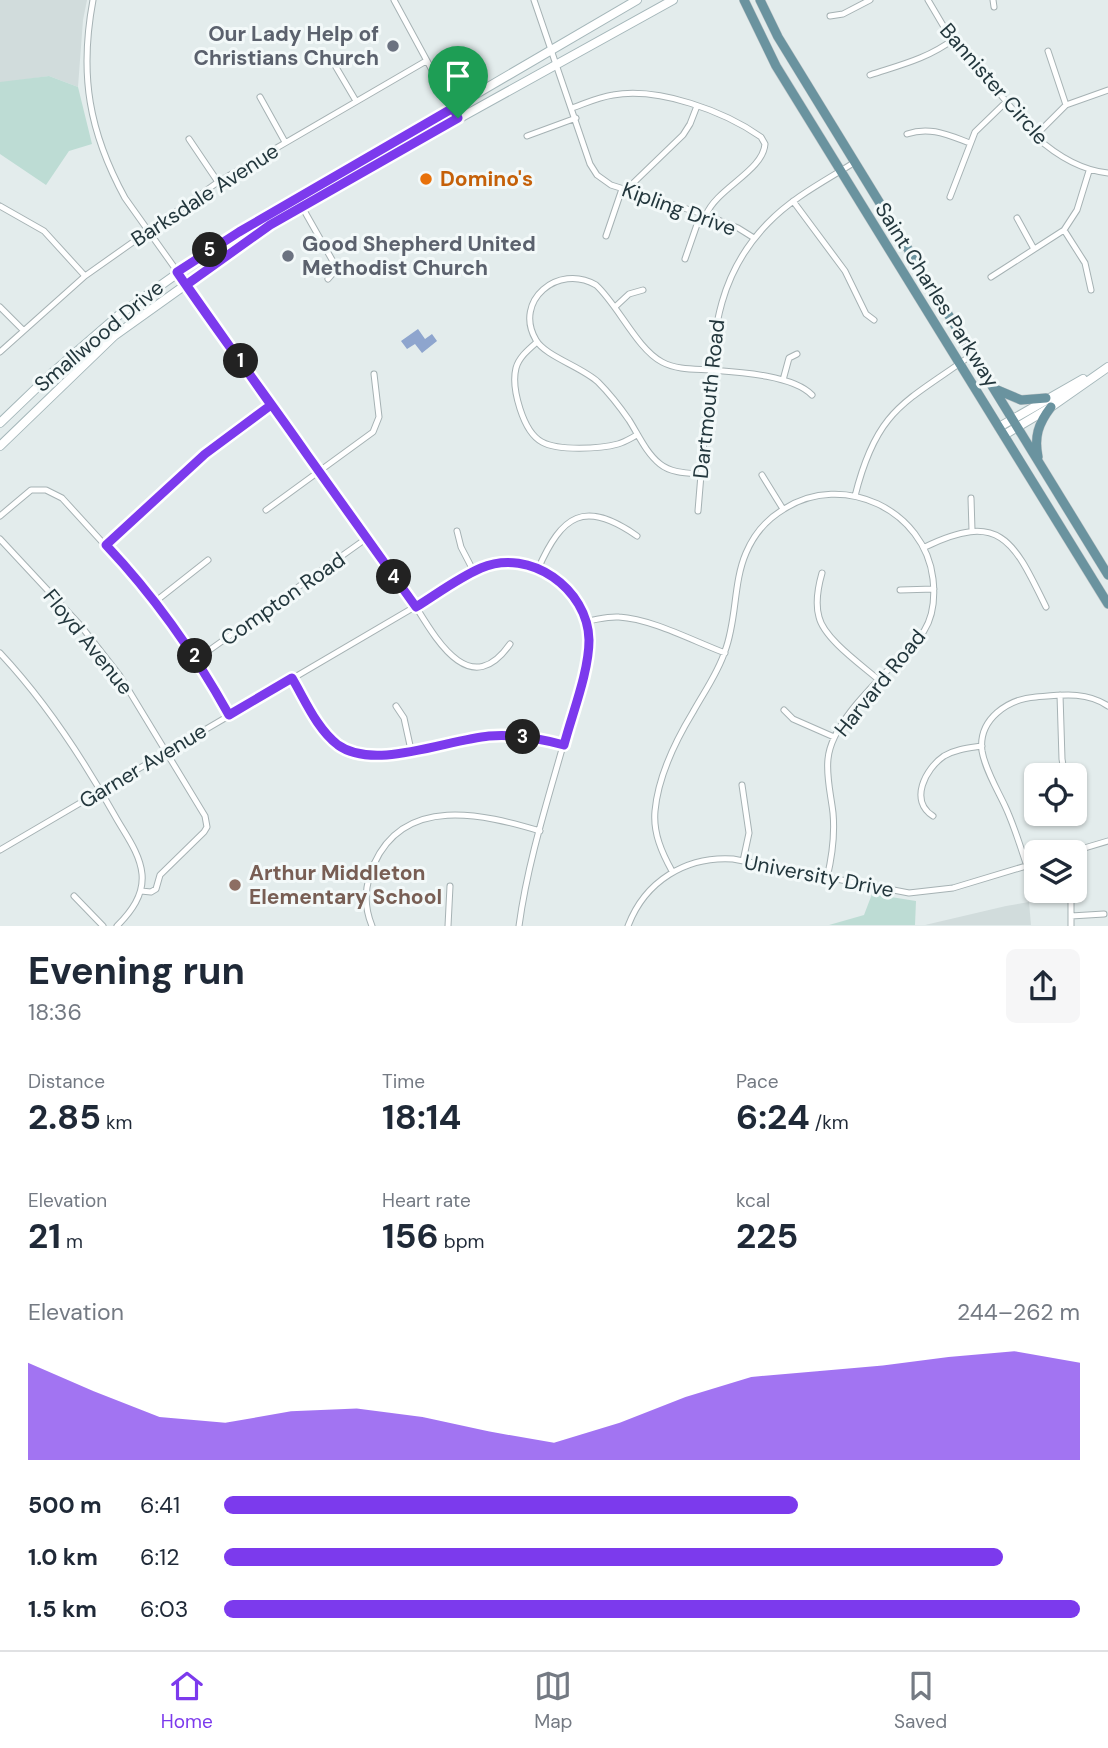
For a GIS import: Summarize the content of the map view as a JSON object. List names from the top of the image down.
{
  "streets": {
    "main road": ["Saint Charles Parkway", "Smallwood Drive"],
    "street": [
      "Bannister Circle",
      "Barksdale Avenue",
      "Kipling Drive",
      "Dartmouth Road",
      "Compton Road",
      "Floyd Avenue",
      "Harvard Road",
      "Garner Avenue",
      "University Drive"
    ]
  },
  "crossings": [
    ["Kipling Drive", "Smallwood Drive"],
    ["Kipling Drive", "Dartmouth Road"],
    ["Saint Charles Parkway", "Dartmouth Road"],
    ["Floyd Avenue", "Garner Avenue"],
    ["Harvard Road", "University Drive"]
  ],
  "places": [
    "Our Lady Help of Christians Church",
    "Domino's",
    "Good Shepherd United Methodist Church",
    "Arthur Middleton Elementary School"
  ],
  "page": {
    "pins": [
      "5",
      "1",
      "4",
      "2",
      "3"
    ],
    "heading": ["Evening run", "18:36"],
    "stats": [
      ["Distance", "2.85 km"],
      ["Time", "18:14"],
      ["Pace", "6:24 /km"],
      ["Elevation", "21 m"],
      ["Heart rate", "156 bpm"],
      ["kcal", "225"]
    ],
    "chart": ["Elevation", "244–262 m"],
    "list": [
      {
        "name": "500 m",
        "note": "6:41"
      },
      {
        "name": "1.0 km",
        "note": "6:12"
      },
      {
        "name": "1.5 km",
        "note": "6:03"
      }
    ],
    "tabs": ["Home", "Map", "Saved"]
  }
}
